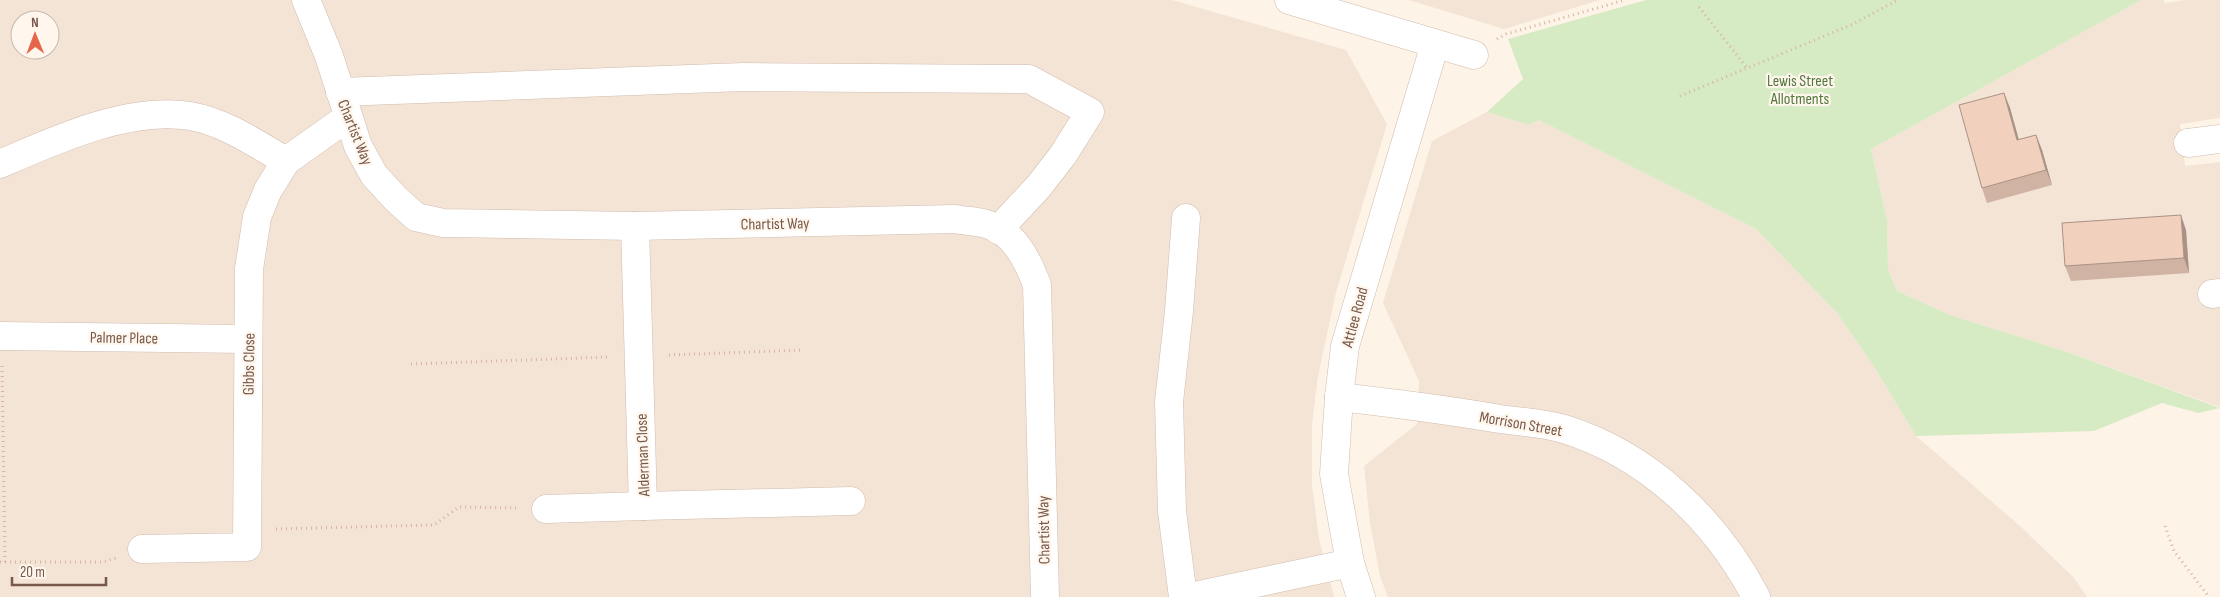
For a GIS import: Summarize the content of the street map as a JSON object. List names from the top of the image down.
{
  "streets": {
    "street": [
      "Chartist Way",
      "Attlee Road",
      "Palmer Place",
      "Gibbs Close",
      "Morrison Street",
      "Alderman Close"
    ]
  },
  "crossings": [
    ["Chartist Way", "Gibbs Close"],
    ["Chartist Way", "Alderman Close"],
    ["Attlee Road", "Morrison Street"],
    ["Palmer Place", "Gibbs Close"]
  ],
  "parks": ["Lewis Street Allotments"],
  "scale_bar": "20 m",
  "north": "top"
}
